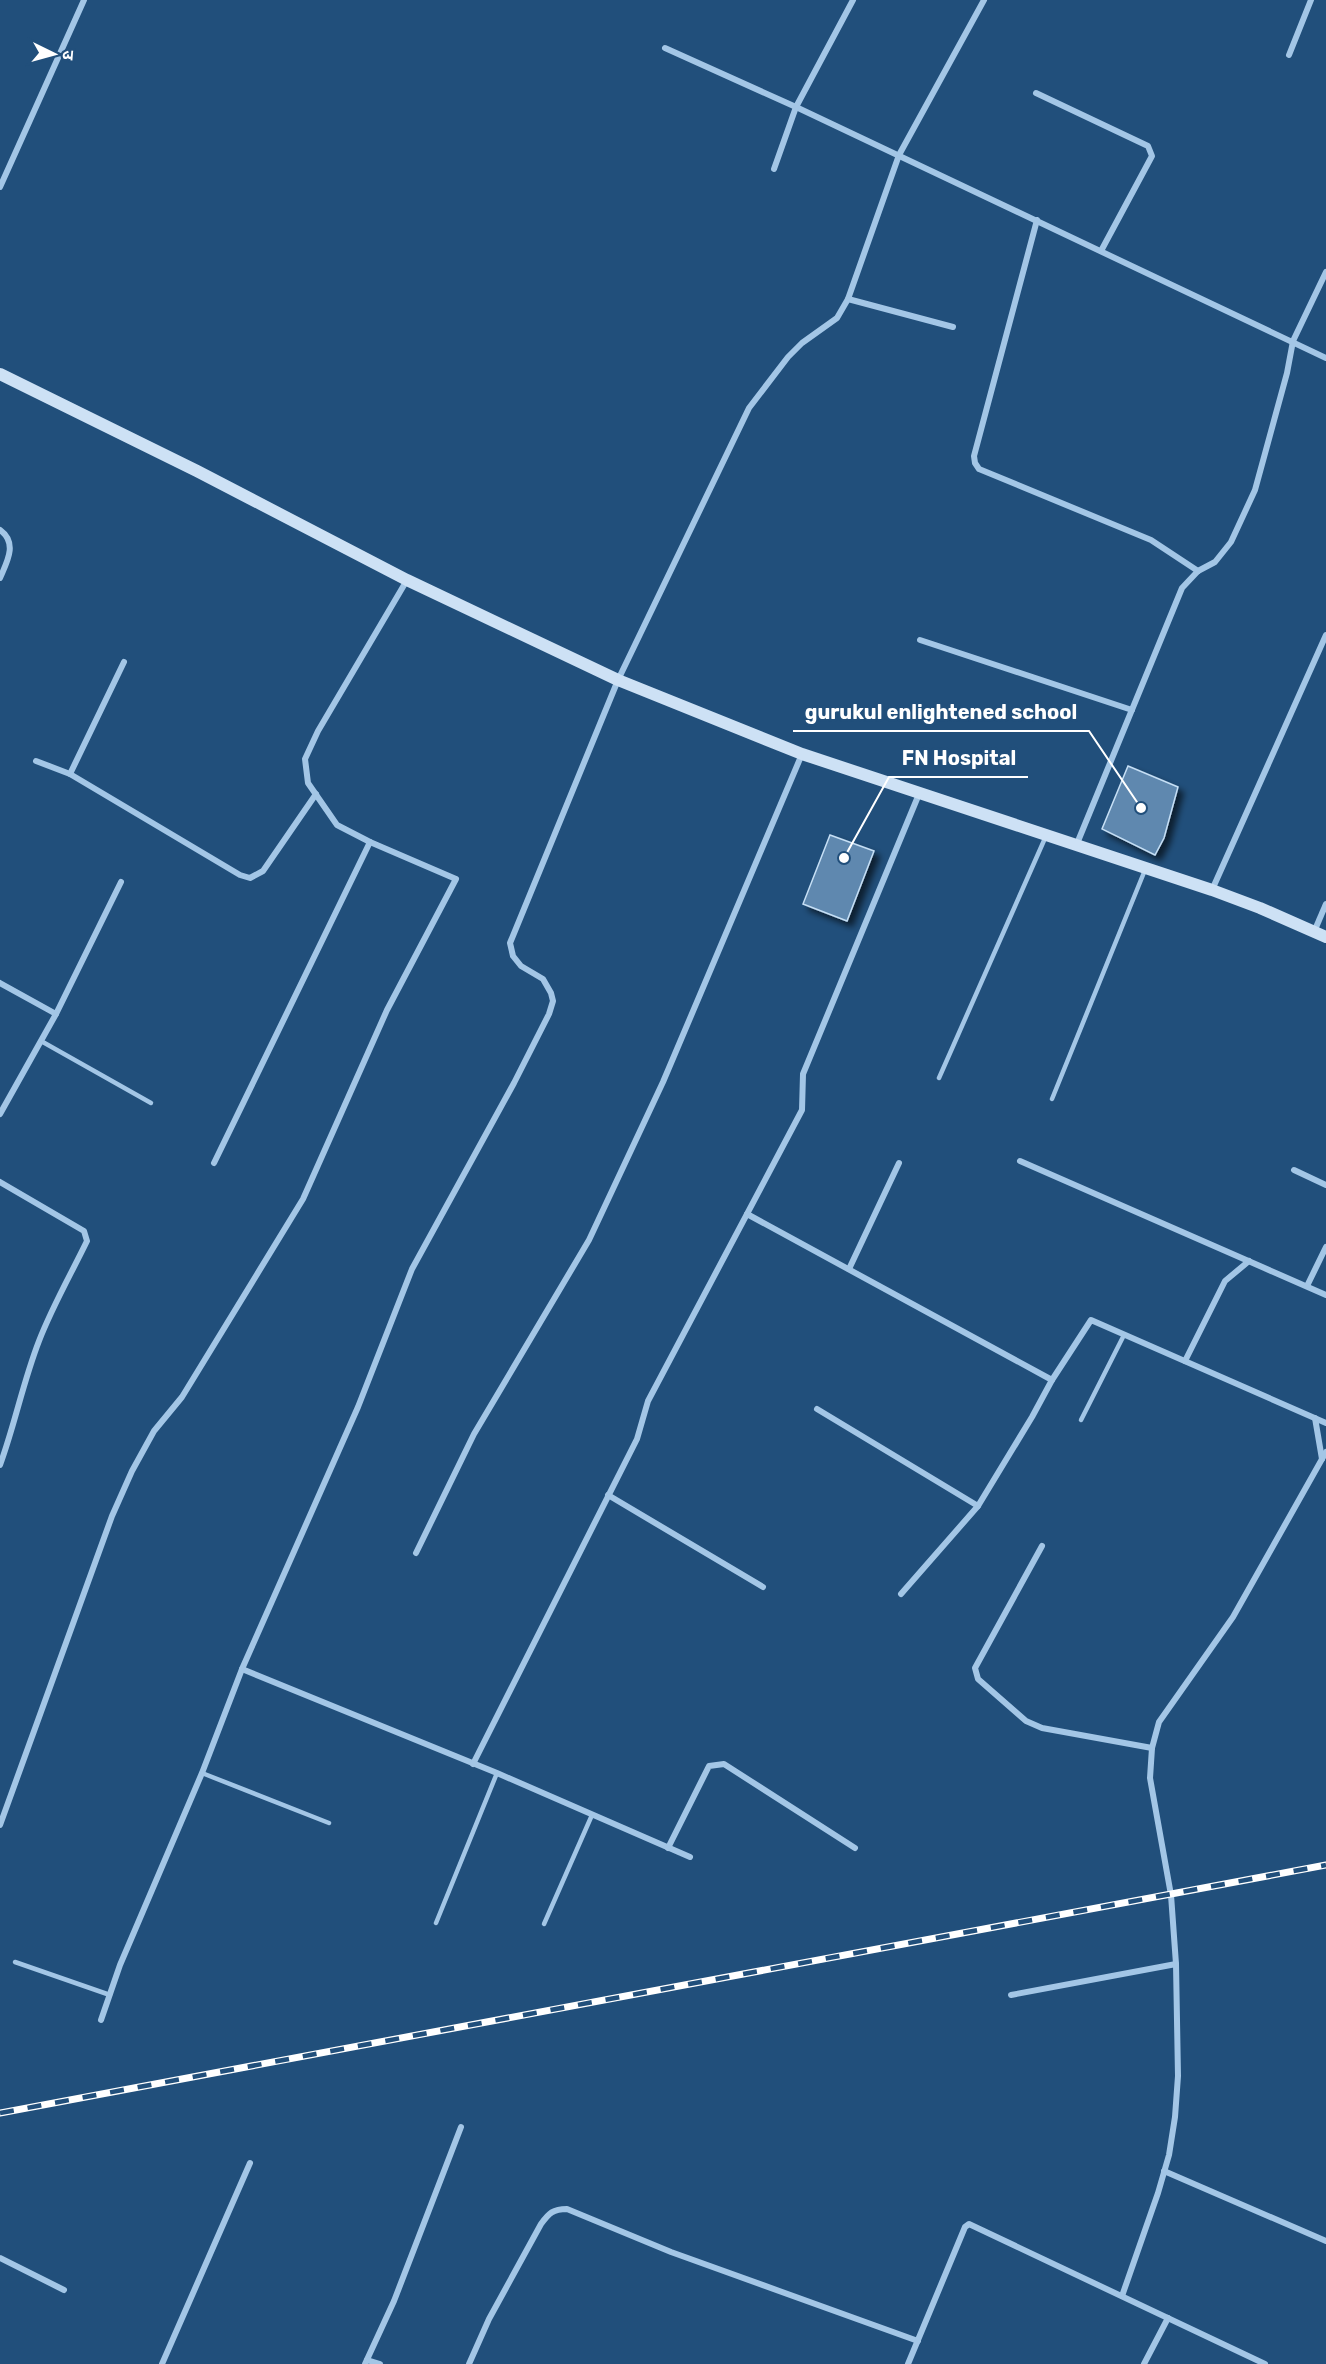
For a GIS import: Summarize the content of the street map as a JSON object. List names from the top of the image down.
{
  "places": ["gurukul enlightened school", "FN Hospital"],
  "north": "right"
}
